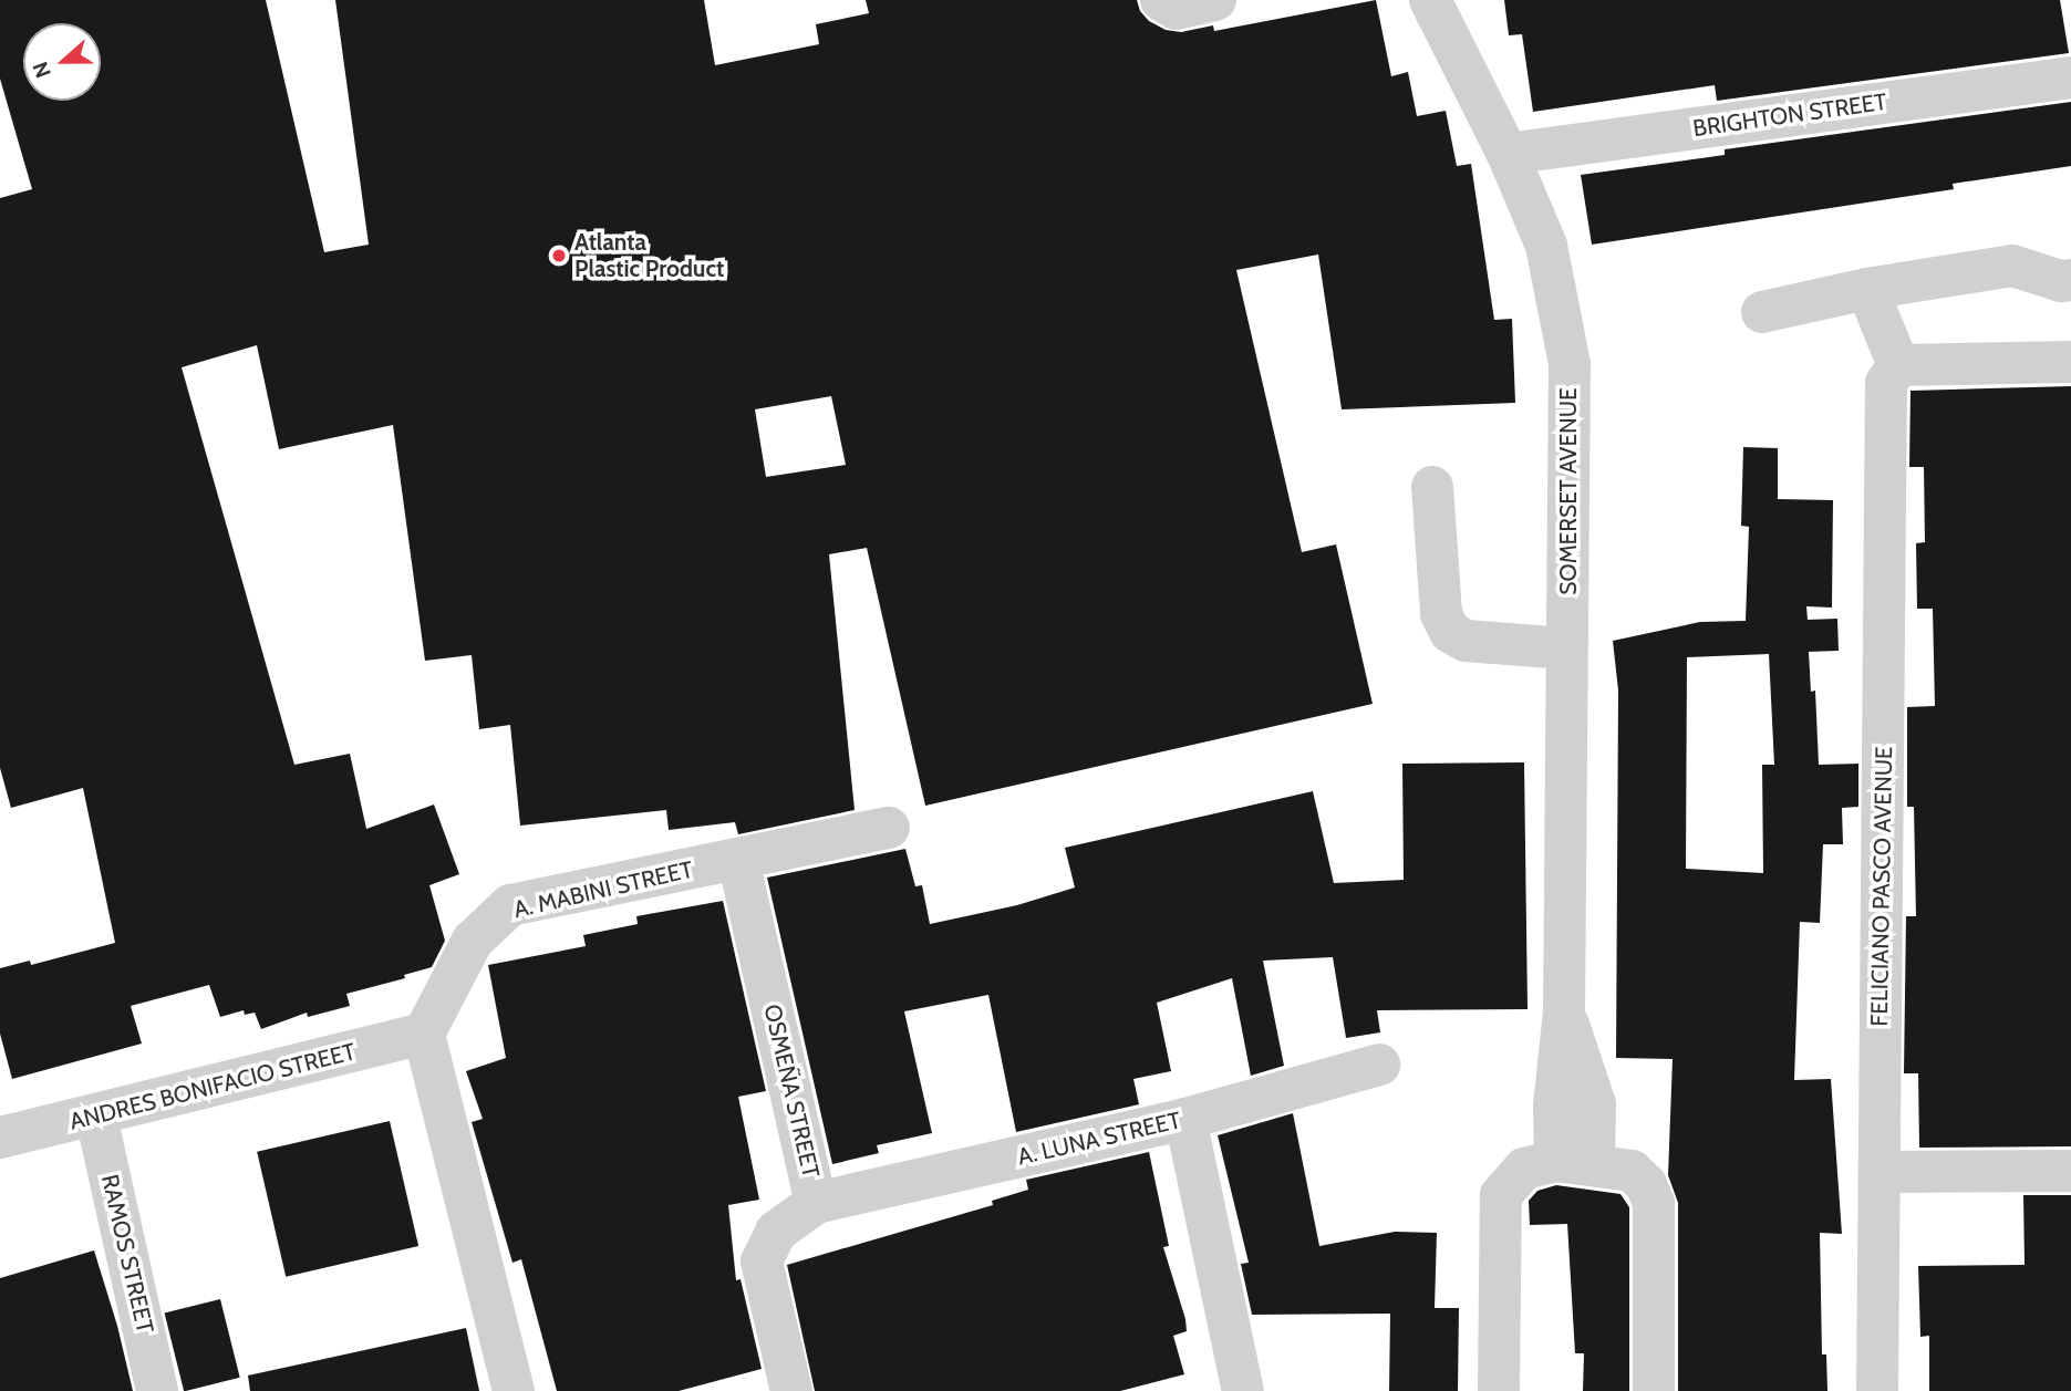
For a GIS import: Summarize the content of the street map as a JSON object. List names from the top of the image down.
{
  "streets": {
    "street": [
      "BRIGHTON STREET",
      "SOMERSET AVENUE",
      "FELICIANO PASCO AVENUE",
      "A. MABINI STREET",
      "ANDRES BONIFACIO STREET",
      "OSMEÑA STREET",
      "A. LUNA STREET",
      "RAMOS STREET"
    ]
  },
  "crossings": [
    ["BRIGHTON STREET", "SOMERSET AVENUE"],
    ["A. MABINI STREET", "ANDRES BONIFACIO STREET"],
    ["A. MABINI STREET", "OSMEÑA STREET"],
    ["ANDRES BONIFACIO STREET", "RAMOS STREET"],
    ["OSMEÑA STREET", "A. LUNA STREET"]
  ],
  "places": ["Atlanta Plastic Product"],
  "north": "left"
}
